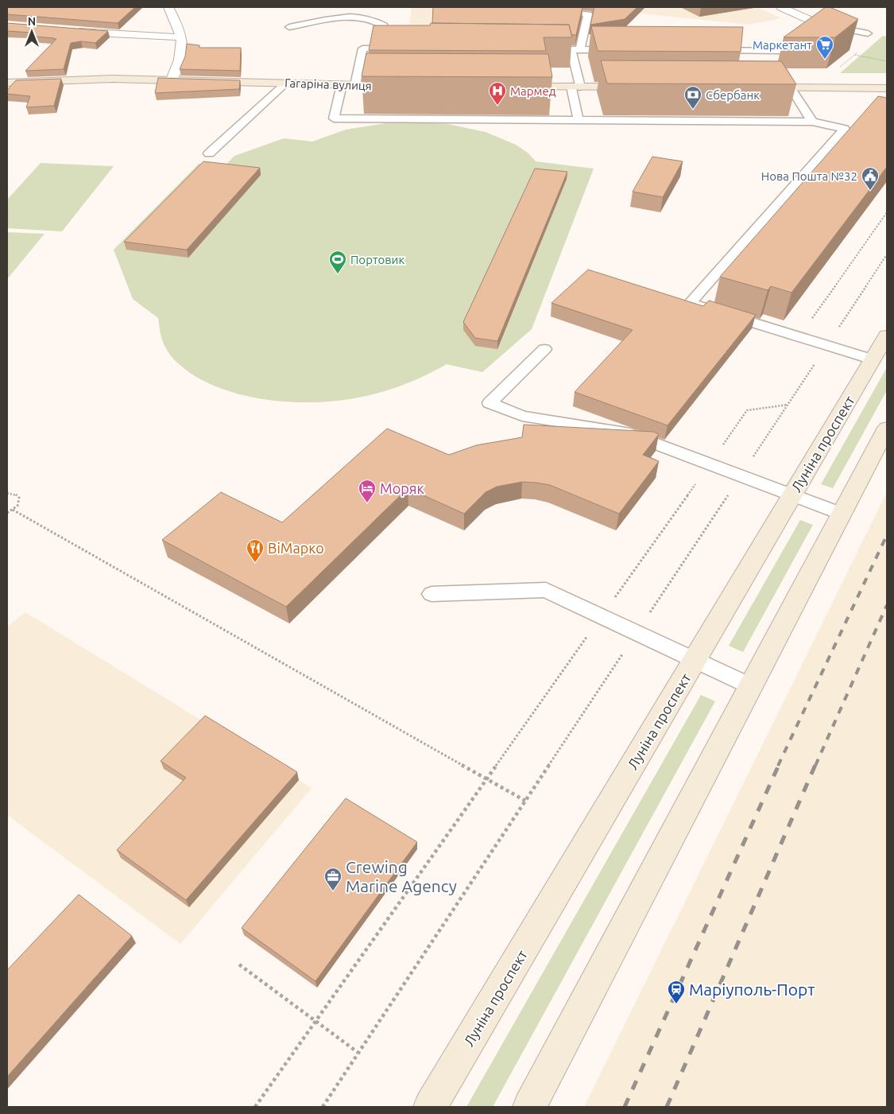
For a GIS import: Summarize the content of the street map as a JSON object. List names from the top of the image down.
{
  "streets": {
    "main road": ["Гагаріна вулиця", "Луніна проспект"]
  },
  "places": {
    "supermarket": ["Маркетант"],
    "hospital": ["Мармед"],
    "bank": ["Сбербанк"],
    "public building": ["Нова Пошта №32"],
    "sports": ["Портовик"],
    "hotel": ["Моряк"],
    "restaurant": ["ВіМарко"],
    "office": ["Crewing Marine Agency"],
    "station": ["Маріуполь-Порт"]
  },
  "north": "top"
}
